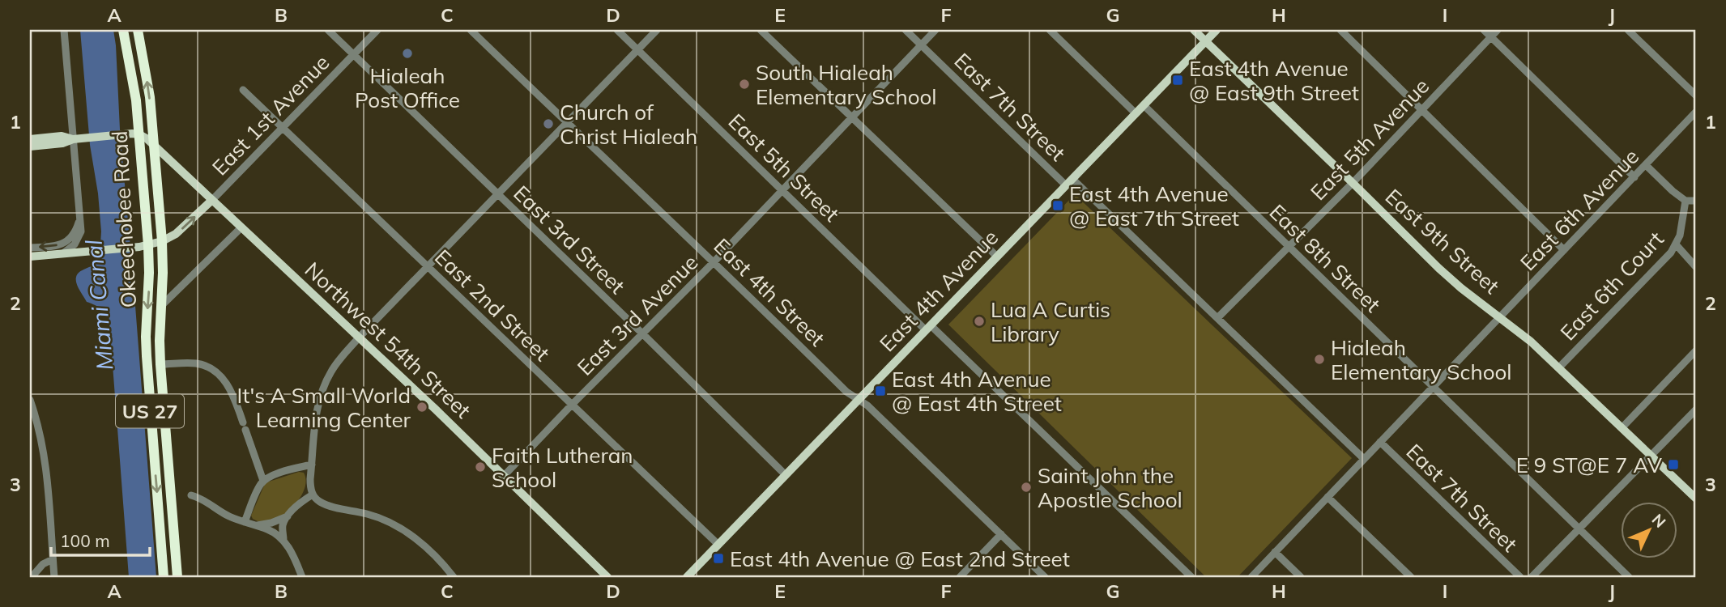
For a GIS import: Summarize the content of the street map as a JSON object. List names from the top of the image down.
{
  "streets": {
    "highway": ["Okeechobee Road", "US 27"],
    "main road": ["East 9th Street", "East 4th Avenue", "Northwest 54th Street"],
    "street": [
      "East 7th Street",
      "East 1st Avenue",
      "East 5th Avenue",
      "East 5th Street",
      "East 6th Avenue",
      "East 3rd Street",
      "East 8th Street",
      "East 6th Court",
      "East 4th Street",
      "East 2nd Street",
      "East 3rd Avenue"
    ]
  },
  "crossings": [
    ["East 7th Street", "East 5th Avenue"],
    ["East 7th Street", "East 6th Avenue"],
    ["East 7th Street", "East 4th Avenue"],
    ["East 7th Street", "East 3rd Avenue"],
    ["East 1st Avenue", "East 3rd Street"],
    ["East 1st Avenue", "East 2nd Street"],
    ["East 1st Avenue", "Northwest 54th Street"],
    ["East 5th Avenue", "East 9th Street"],
    ["East 5th Avenue", "East 8th Street"],
    ["East 5th Street", "East 4th Avenue"],
    ["East 5th Street", "East 3rd Avenue"],
    ["East 6th Avenue", "East 9th Street"],
    ["East 6th Avenue", "East 8th Street"],
    ["Okeechobee Road", "Northwest 54th Street"],
    ["East 3rd Street", "East 4th Avenue"],
    ["East 3rd Street", "East 3rd Avenue"],
    ["East 9th Street", "East 6th Court"],
    ["East 9th Street", "East 4th Avenue"],
    ["East 8th Street", "East 4th Avenue"],
    ["East 4th Avenue", "East 4th Street"],
    ["East 4th Avenue", "East 2nd Street"],
    ["East 4th Street", "East 3rd Avenue"],
    ["East 2nd Street", "East 3rd Avenue"],
    ["East 3rd Avenue", "Northwest 54th Street"]
  ],
  "water": ["Miami Canal"],
  "places": {
    "other": [
      "Hialeah Post Office",
      "South Hialeah Elementary School",
      "Church of Christ Hialeah",
      "Lua A Curtis Library",
      "Hialeah Elementary School",
      "It's A Small World Learning Center",
      "Faith Lutheran School",
      "Saint John the Apostle School"
    ],
    "transit": [
      "East 4th Avenue @ East 9th Street",
      "East 4th Avenue @ East 7th Street",
      "East 4th Avenue @ East 4th Street",
      "E 9 ST@E 7 AV",
      "East 4th Avenue @ East 2nd Street"
    ]
  },
  "scale_bar": "100 m",
  "north": "top right",
  "grid": {
    "columns": [
      "A",
      "B",
      "C",
      "D",
      "E",
      "F",
      "G",
      "H",
      "I",
      "J"
    ],
    "rows": ["1", "2", "3"]
  }
}
